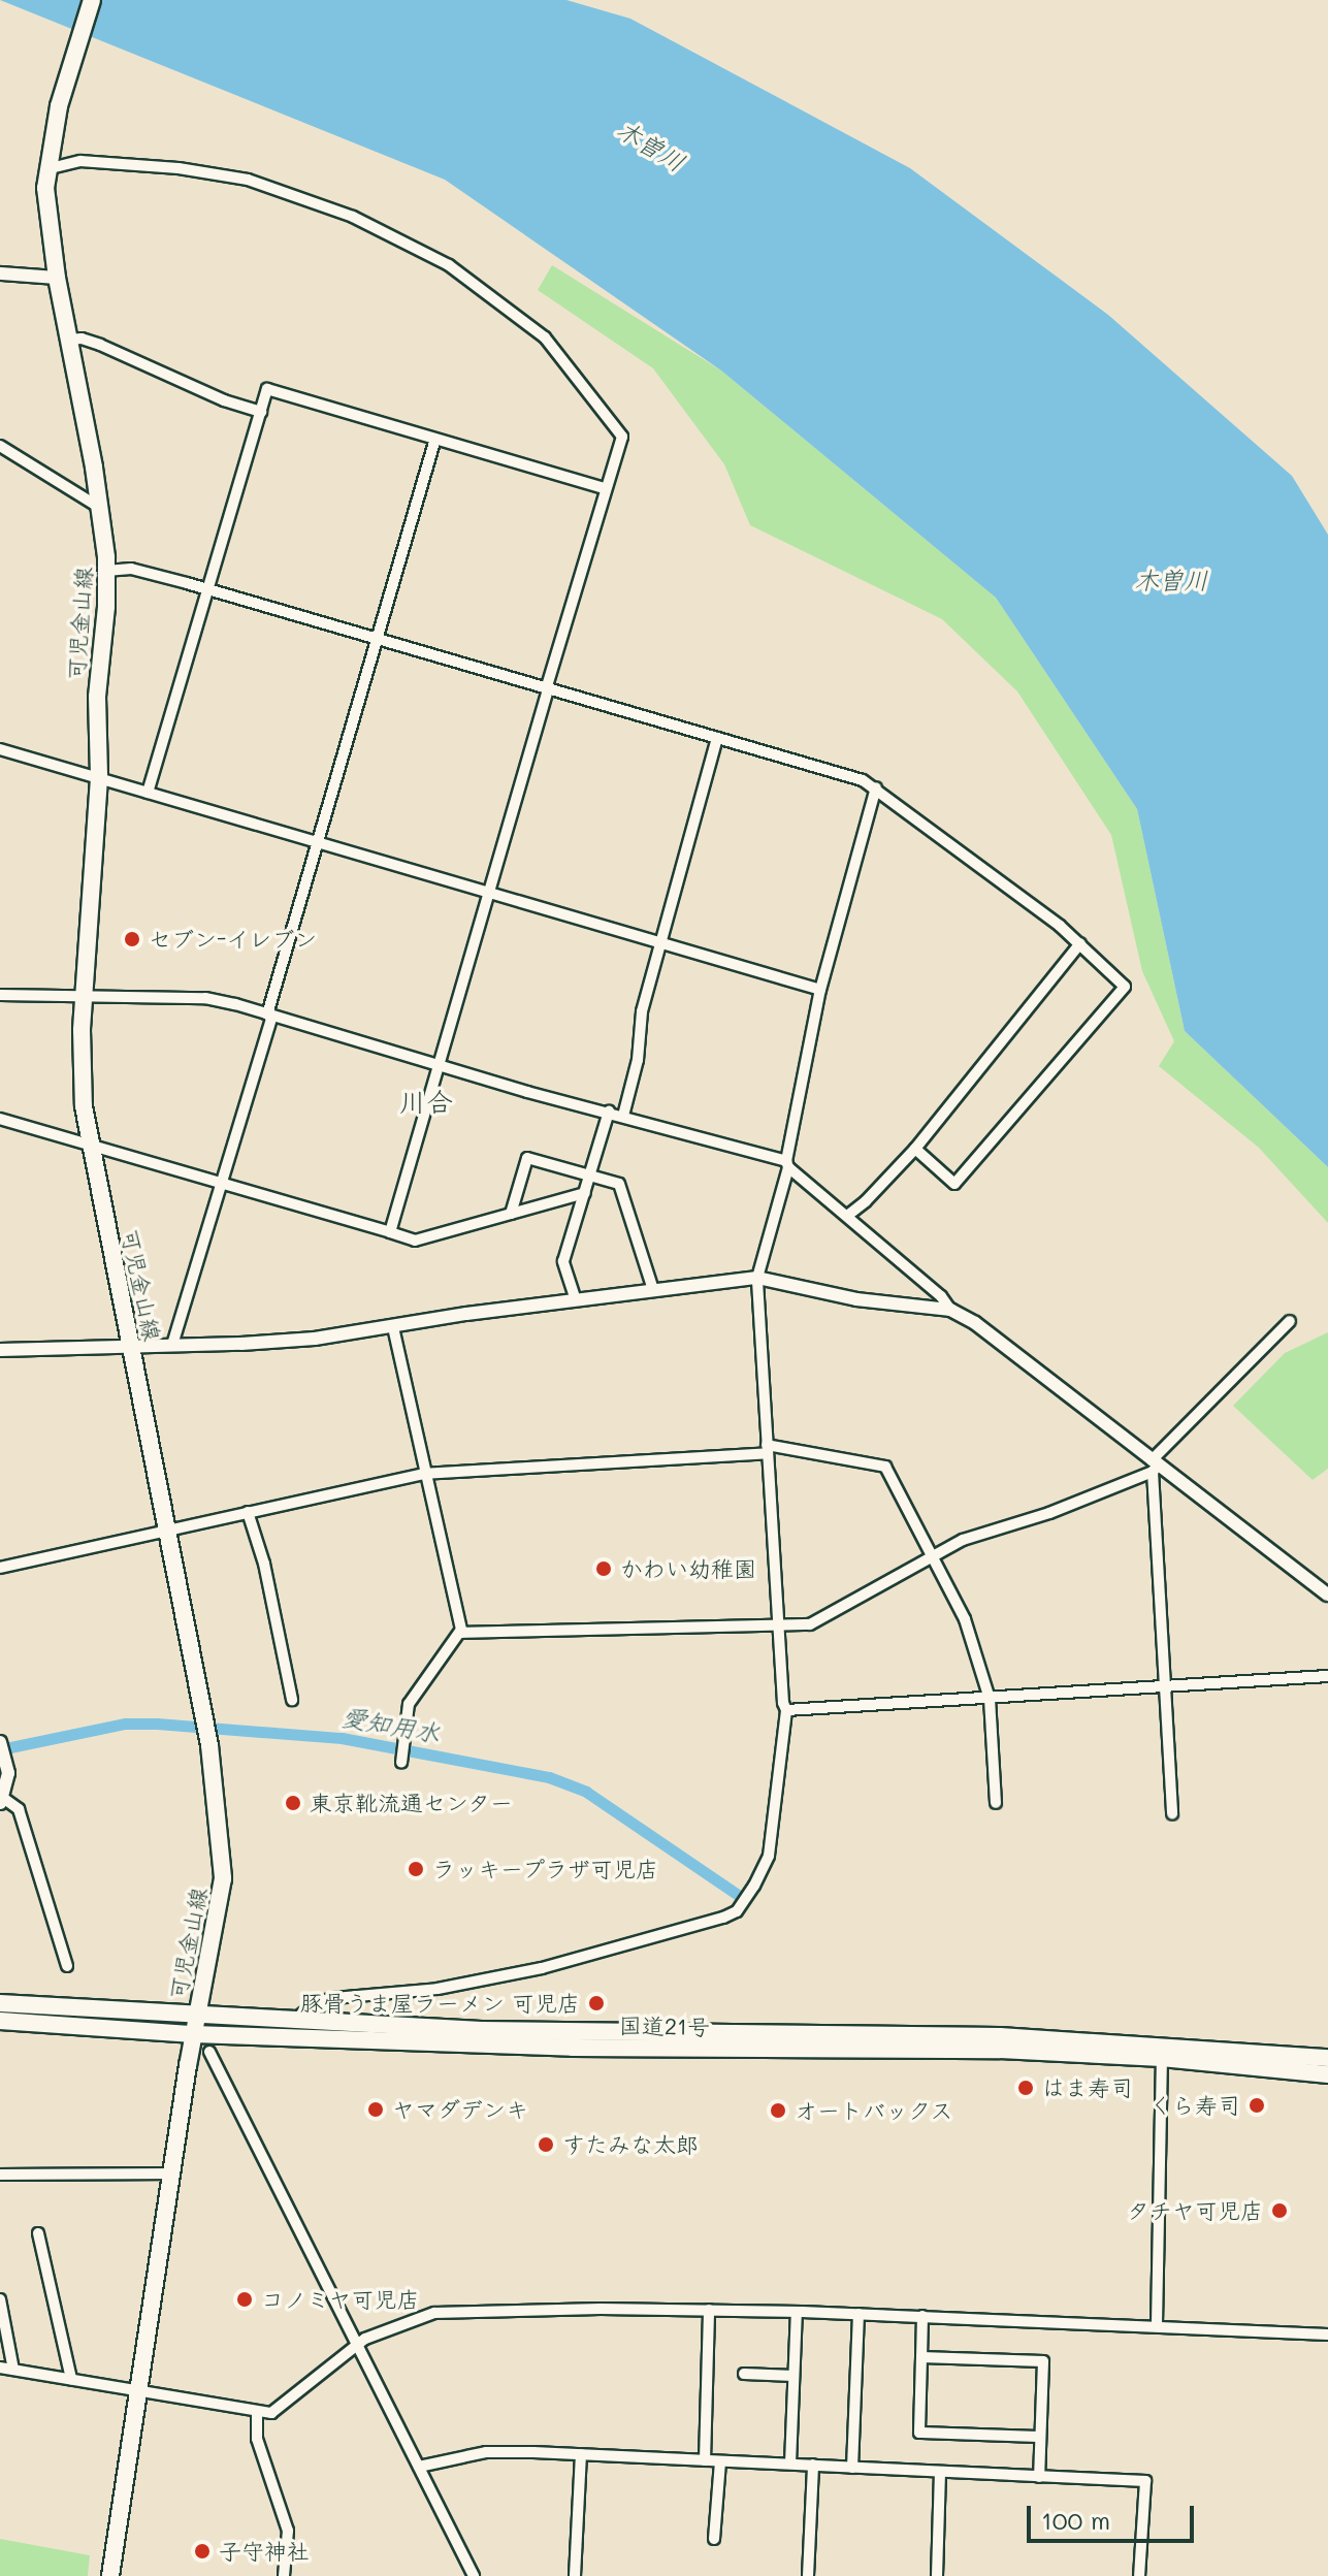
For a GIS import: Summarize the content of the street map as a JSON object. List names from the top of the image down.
{
  "streets": {
    "main road": ["可児金山線", "国道21号"]
  },
  "crossings": [
    ["可児金山線", "国道21号"]
  ],
  "districts": ["川合"],
  "water": ["木曽川", "愛知用水"],
  "places": [
    "セブン-イレブン",
    "かわい幼稚園",
    "東京靴流通センター",
    "ラッキープラザ可児店",
    "豚骨うま屋ラーメン 可児店",
    "はま寿司",
    "くら寿司",
    "ヤマダデンキ",
    "オートバックス",
    "すたみな太郎",
    "タチヤ可児店",
    "コノミヤ可児店",
    "子守神社"
  ],
  "scale_bar": "100 m"
}
